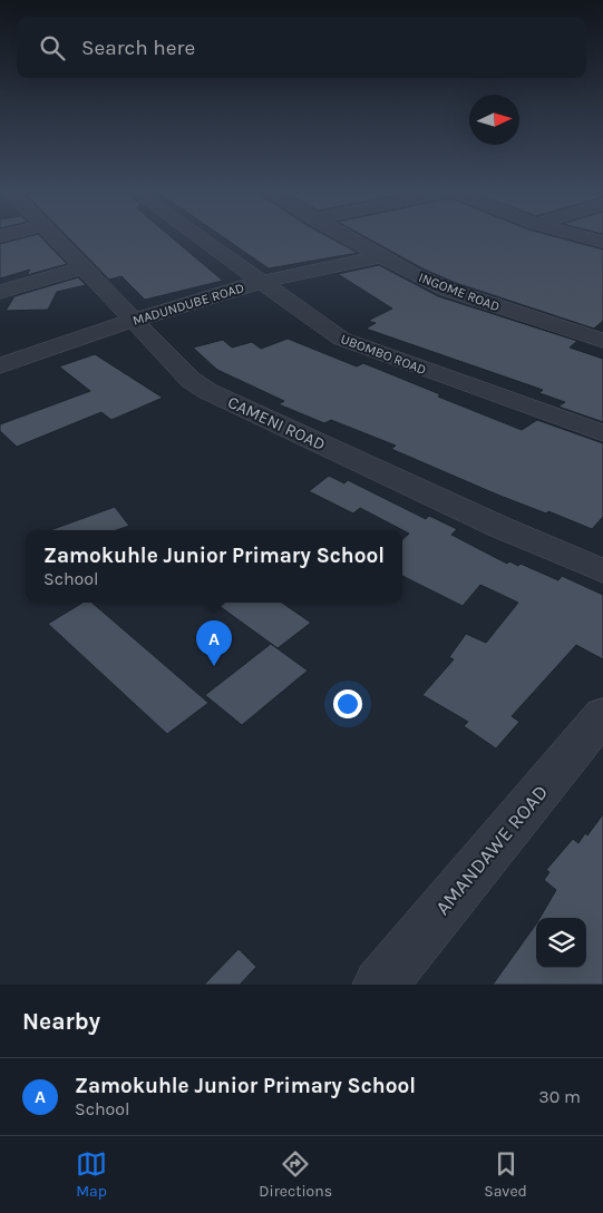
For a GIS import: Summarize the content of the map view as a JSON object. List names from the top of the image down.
{
  "streets": {
    "street": [
      "INGOME ROAD",
      "MADUNDUBE ROAD",
      "UBOMBO ROAD",
      "CAMENI ROAD",
      "AMANDAWE ROAD"
    ]
  },
  "crossings": [
    ["INGOME ROAD", "MADUNDUBE ROAD"],
    ["MADUNDUBE ROAD", "UBOMBO ROAD"],
    ["MADUNDUBE ROAD", "CAMENI ROAD"]
  ],
  "north": "right",
  "page": {
    "search": "Search here",
    "popup": ["Zamokuhle Junior Primary School", "School"],
    "pins": "A",
    "heading": "Nearby",
    "list": [
      {
        "mark": "A",
        "name": "Zamokuhle Junior Primary School",
        "note": "School",
        "value": "30 m"
      }
    ],
    "nav": ["Map", "Directions", "Saved"]
  }
}
